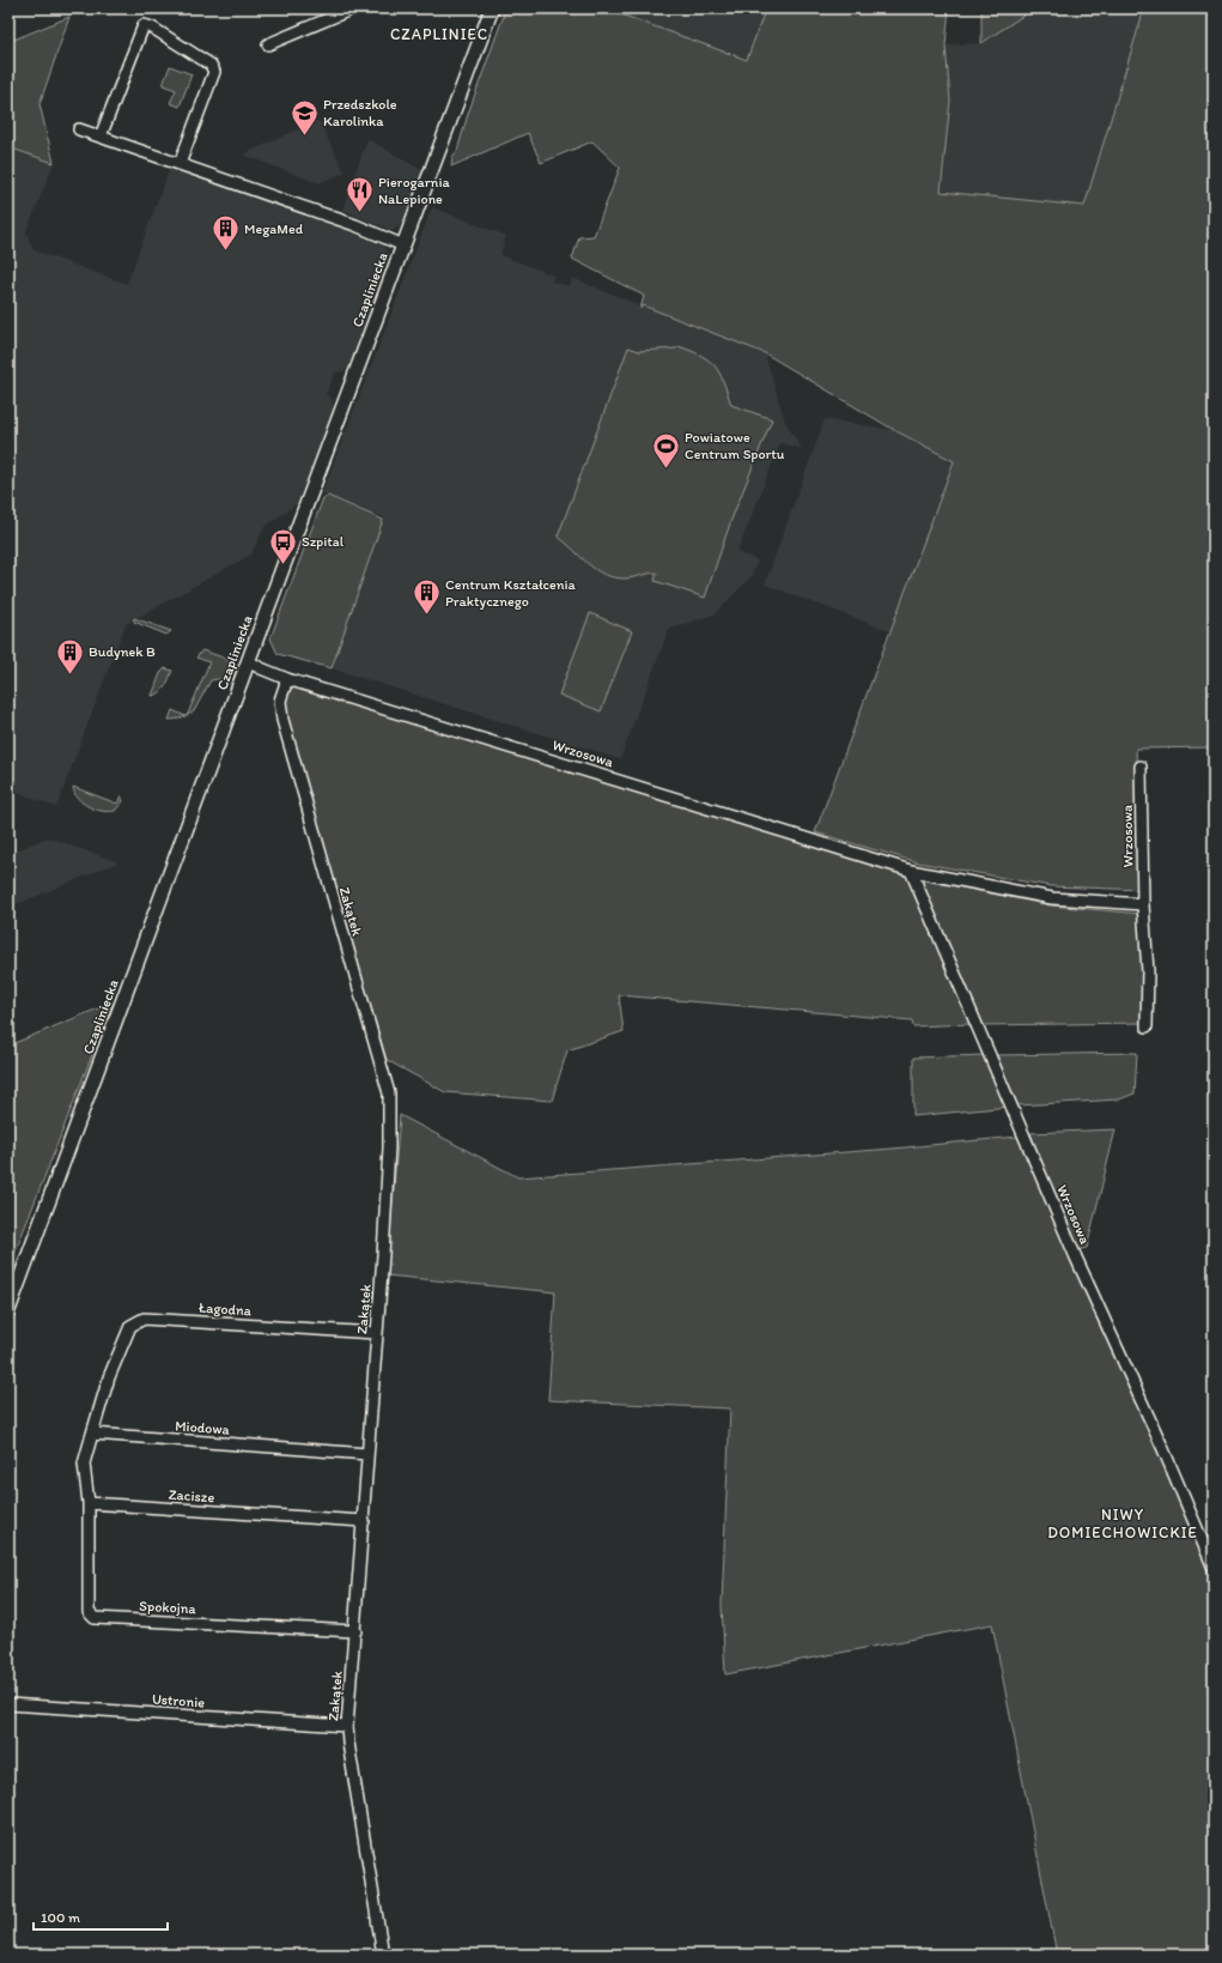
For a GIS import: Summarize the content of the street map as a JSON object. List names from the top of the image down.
{
  "streets": {
    "main road": ["Czapliniecka"],
    "street": [
      "Wrzosowa",
      "Zakątek",
      "Łagodna",
      "Miodowa",
      "Zacisze",
      "Spokojna",
      "Ustronie"
    ]
  },
  "crossings": [
    ["Czapliniecka", "Wrzosowa"],
    ["Wrzosowa", "Zakątek"],
    ["Zakątek", "Łagodna"],
    ["Zakątek", "Miodowa"],
    ["Zakątek", "Zacisze"],
    ["Zakątek", "Spokojna"],
    ["Zakątek", "Ustronie"],
    ["Łagodna", "Miodowa"],
    ["Zacisze", "Spokojna"]
  ],
  "districts": ["CZAPLINIEC", "NIWY DOMIECHOWICKIE"],
  "places": {
    "school or university": ["Przedszkole Karolinka"],
    "restaurant": ["Pierogarnia NaLepione"],
    "building": ["MegaMed", "Centrum Kształcenia Praktycznego", "Budynek B"],
    "sports": ["Powiatowe Centrum Sportu"],
    "bus stop": ["Szpital"]
  },
  "scale_bar": "100 m"
}
